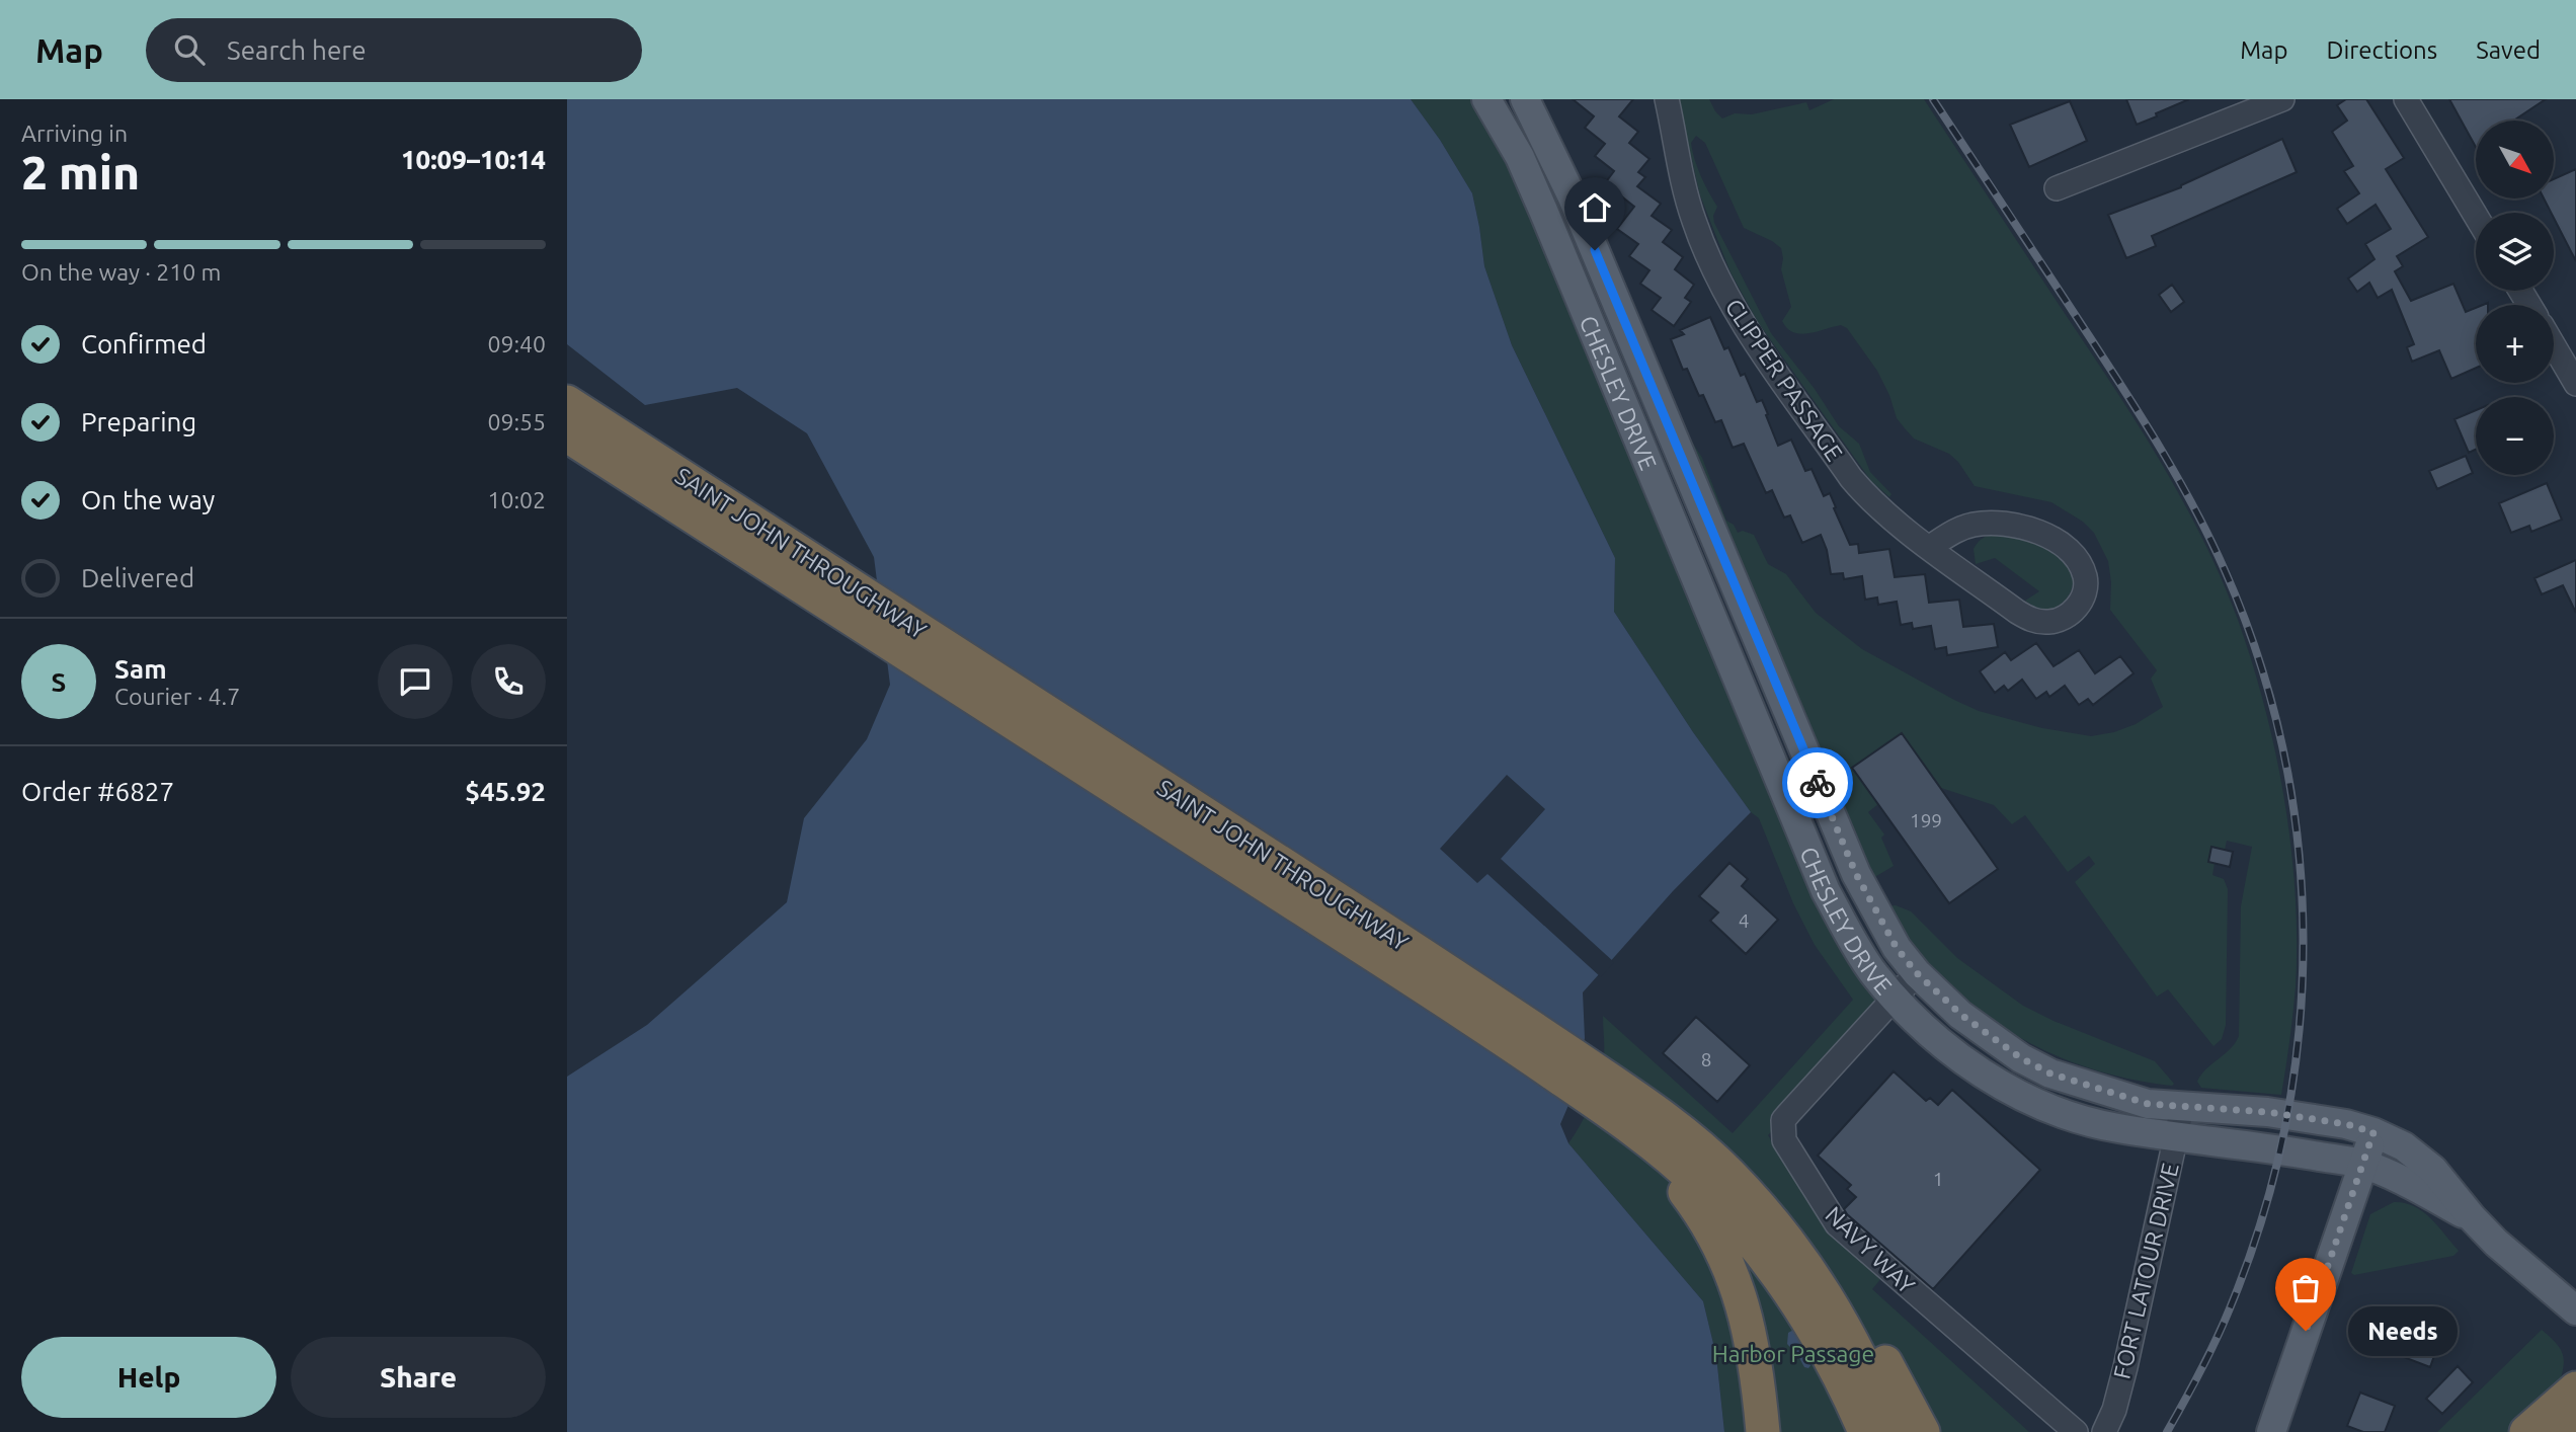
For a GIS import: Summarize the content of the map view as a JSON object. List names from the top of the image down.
{
  "streets": {
    "highway": ["SAINT JOHN THROUGHWAY"],
    "main road": ["CHESLEY DRIVE"],
    "street": ["CLIPPER PASSAGE", "NAVY WAY", "FORT LATOUR DRIVE"]
  },
  "crossings": [
    ["CHESLEY DRIVE", "NAVY WAY"],
    ["CHESLEY DRIVE", "FORT LATOUR DRIVE"]
  ],
  "parks": ["Harbor Passage"],
  "places": ["Needs"],
  "house_numbers": [
    "199",
    "4",
    "8",
    "1"
  ],
  "north": "bottom right",
  "page": {
    "header": "Map",
    "search": "Search here",
    "nav": ["Map", "Directions", "Saved"],
    "heading": ["2 min", "Arriving in", "10:09–10:14"],
    "panel": [
      "Sam",
      "Courier · 4.7",
      "Order #6827",
      "$45.92"
    ],
    "map_buttons": ["+", "−"],
    "bar": "On the way · 210 m",
    "list": [
      ["Confirmed", "09:40"],
      ["Preparing", "09:55"],
      ["On the way", "10:02"],
      "Delivered"
    ],
    "round": "S",
    "bubble": "Needs",
    "buttons": ["Help", "Share"]
  }
}
